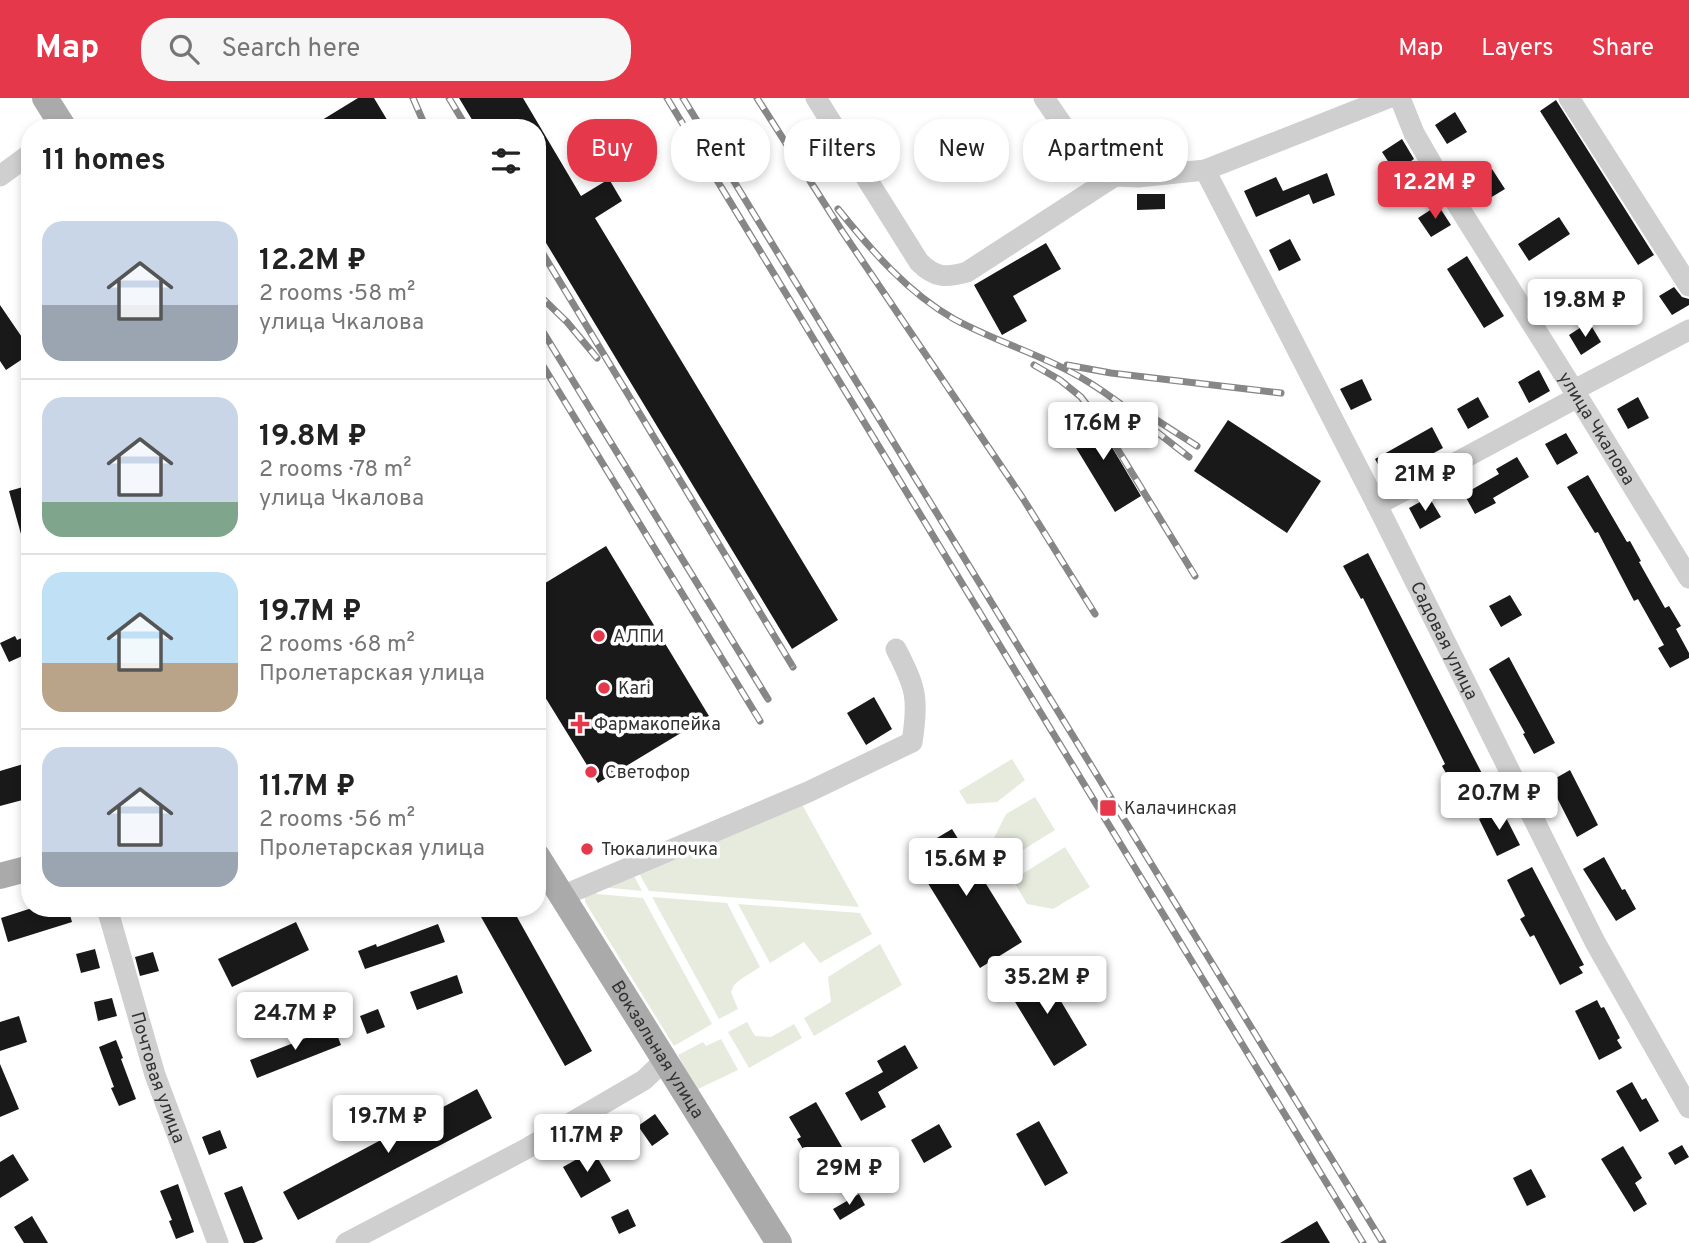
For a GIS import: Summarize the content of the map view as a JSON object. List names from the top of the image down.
{
  "streets": {
    "main road": ["Вокзальная улица"],
    "street": ["улица Чкалова", "Садовая улица", "Почтовая улица"]
  },
  "places": {
    "other": [
      "АЛПИ",
      "Kari",
      "Светофор",
      "Тюкалиночка"
    ],
    "health": ["Фармакопейка"],
    "transit": ["Калачинская"]
  },
  "page": {
    "header": "Map",
    "search": "Search here",
    "nav": ["Map", "Layers", "Share"],
    "chip": [
      "Buy",
      "Rent",
      "Filters",
      "New",
      "Apartment"
    ],
    "heading": "11 homes",
    "price": [
      "12.2M ₽",
      "19.8M ₽",
      "17.6M ₽",
      "21M ₽",
      "20.7M ₽",
      "15.6M ₽",
      "35.2M ₽",
      "24.7M ₽",
      "19.7M ₽",
      "11.7M ₽",
      "29M ₽"
    ],
    "list": [
      {
        "name": "12.2M ₽",
        "note": "2 rooms · 58 m² · улица Чкалова"
      },
      {
        "name": "19.8M ₽",
        "note": "2 rooms · 78 m² · улица Чкалова"
      },
      {
        "name": "19.7M ₽",
        "note": "2 rooms · 68 m² · Пролетарская улица"
      },
      {
        "name": "11.7M ₽",
        "note": "2 rooms · 56 m² · Пролетарская улица"
      }
    ]
  }
}
